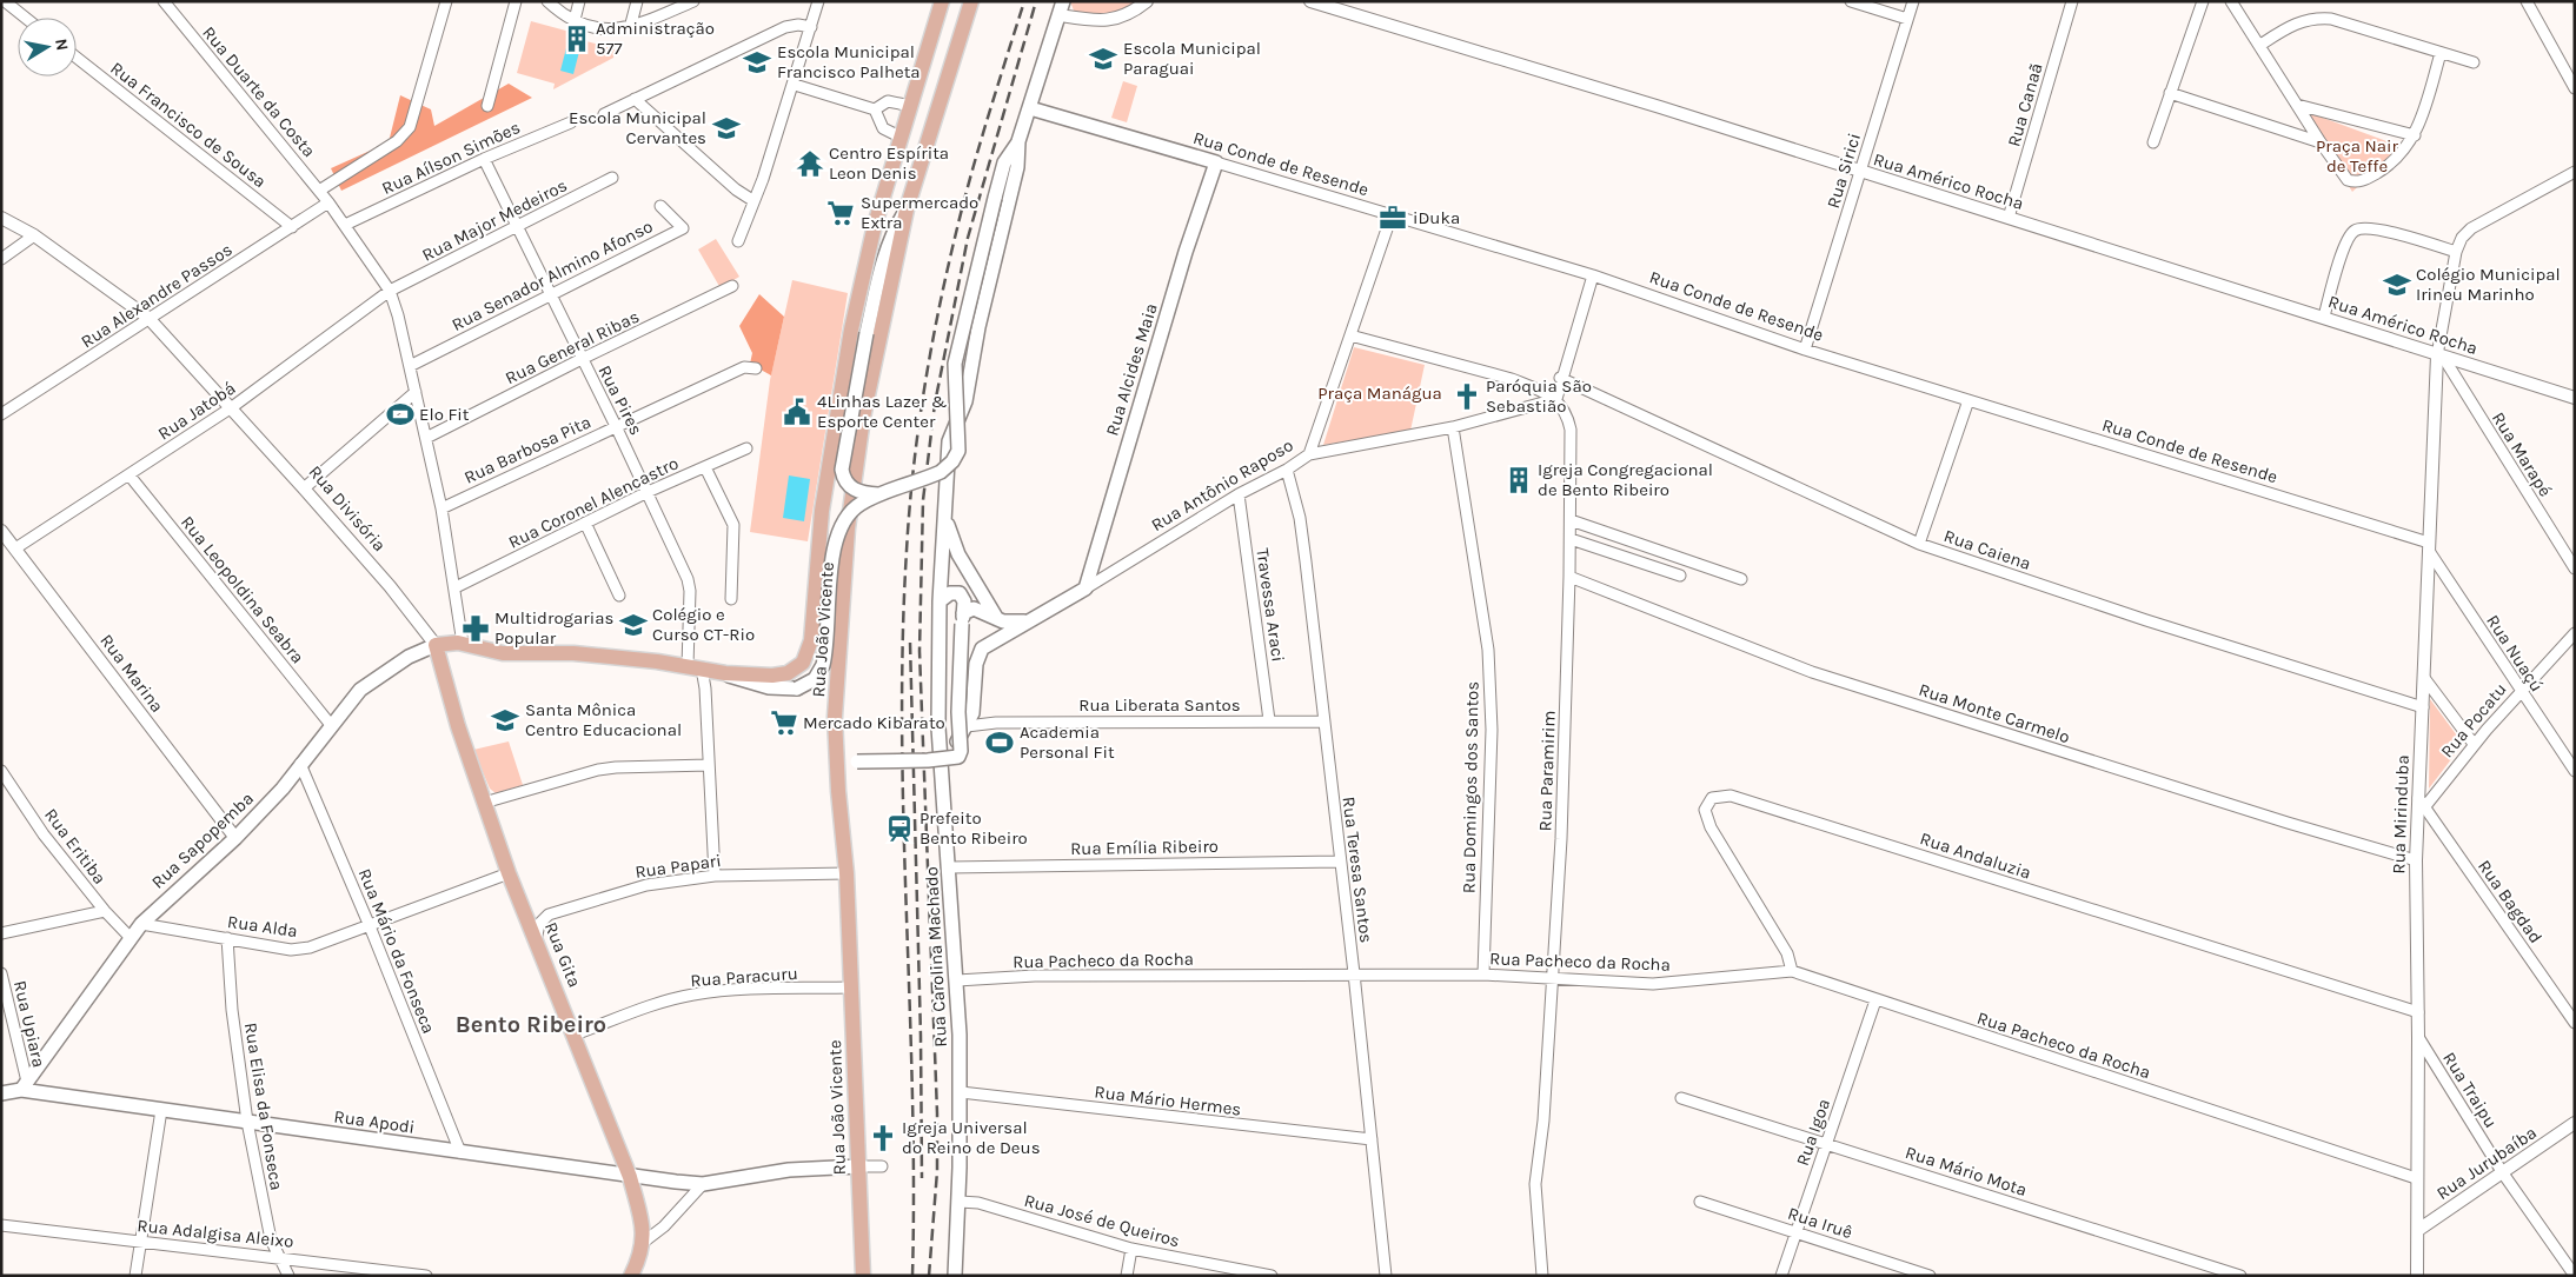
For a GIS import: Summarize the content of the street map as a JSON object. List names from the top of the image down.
{
  "streets": {
    "main road": [
      "Rua Conde de Resende",
      "Rua Alcides Maia",
      "Rua Antônio Raposo",
      "Rua João Vicente",
      "Rua Sapopemba",
      "Rua Gita",
      "Rua Carolina Machado",
      "Rua Apodi"
    ],
    "street": [
      "Rua Duarte da Costa",
      "Rua Canaã",
      "Rua Francisco de Sousa",
      "Rua Aílson Simões",
      "Rua Sirici",
      "Rua Américo Rocha",
      "Rua Major Medeiros",
      "Rua Senador Almino Afonso",
      "Rua Alexandre Passos",
      "Rua General Ribas",
      "Rua Pires",
      "Rua Jatobá",
      "Rua Barbosa Pita",
      "Rua Marapé",
      "Rua Coronel Alencastro",
      "Rua Divisória",
      "Rua Caiena",
      "Rua Leopoldina Seabra",
      "Travessa Araci",
      "Rua Nuaçú",
      "Rua Marina",
      "Rua Liberata Santos",
      "Rua Monte Carmelo",
      "Rua Pocatu",
      "Rua Paramirim",
      "Rua Domingos dos Santos",
      "Rua Mirinduba",
      "Rua Eritiba",
      "Rua Emília Ribeiro",
      "Rua Andaluzia",
      "Rua Papari",
      "Rua Teresa Santos",
      "Rua Bagdad",
      "Rua Alda",
      "Rua Mário da Fonseca",
      "Rua Pacheco da Rocha",
      "Rua Paracuru",
      "Rua Upiara",
      "Rua Traipu",
      "Rua Mário Hermes",
      "Rua Elisa da Fonseca",
      "Rua Igoa",
      "Rua Jurubaíba",
      "Rua Mário Mota",
      "Rua José de Queiros",
      "Rua Iruê",
      "Rua Adalgisa Aleixo"
    ]
  },
  "crossings": [
    ["Rua Duarte da Costa", "Rua Alexandre Passos"],
    ["Rua Canaã", "Rua Américo Rocha"],
    ["Rua Francisco de Sousa", "Rua Alexandre Passos"],
    ["Rua Aílson Simões", "Rua Pires"],
    ["Rua Conde de Resende", "Rua Sirici"],
    ["Rua Conde de Resende", "Rua Alcides Maia"],
    ["Rua Conde de Resende", "Rua Antônio Raposo"],
    ["Rua Conde de Resende", "Rua Nuaçú"],
    ["Rua Conde de Resende", "Rua Mirinduba"],
    ["Rua Conde de Resende", "Rua Carolina Machado"],
    ["Rua Sirici", "Rua Américo Rocha"],
    ["Rua Américo Rocha", "Rua Marapé"],
    ["Rua Américo Rocha", "Rua Mirinduba"],
    ["Rua Major Medeiros", "Rua Pires"],
    ["Rua Major Medeiros", "Rua Jatobá"],
    ["Rua Senador Almino Afonso", "Rua Pires"],
    ["Rua Alexandre Passos", "Rua Divisória"],
    ["Rua General Ribas", "Rua Pires"],
    ["Rua Alcides Maia", "Rua Antônio Raposo"],
    ["Rua Pires", "Rua Barbosa Pita"],
    ["Rua Pires", "Rua Coronel Alencastro"],
    ["Rua Pires", "Rua Papari"],
    ["Rua Jatobá", "Rua Divisória"],
    ["Rua Jatobá", "Rua Leopoldina Seabra"],
    ["Rua Jatobá", "Rua Marina"],
    ["Rua Marapé", "Rua Mirinduba"],
    ["Rua Antônio Raposo", "Travessa Araci"],
    ["Rua Antônio Raposo", "Rua Liberata Santos"],
    ["Rua Antônio Raposo", "Rua Teresa Santos"],
    ["Rua Antônio Raposo", "Rua Carolina Machado"],
    ["Rua Divisória", "Rua Sapopemba"],
    ["Rua Divisória", "Rua Gita"],
    ["Rua Caiena", "Rua Mirinduba"],
    ["Rua Leopoldina Seabra", "Rua Sapopemba"],
    ["Travessa Araci", "Rua Liberata Santos"],
    ["Rua João Vicente", "Rua Papari"],
    ["Rua João Vicente", "Rua Paracuru"],
    ["Rua João Vicente", "Rua Apodi"],
    ["Rua Nuaçú", "Rua Pocatu"],
    ["Rua Nuaçú", "Rua Mirinduba"],
    ["Rua Marina", "Rua Sapopemba"],
    ["Rua Liberata Santos", "Rua Teresa Santos"],
    ["Rua Monte Carmelo", "Rua Paramirim"],
    ["Rua Monte Carmelo", "Rua Mirinduba"],
    ["Rua Pocatu", "Rua Mirinduba"],
    ["Rua Pocatu", "Rua Bagdad"],
    ["Rua Paramirim", "Rua Pacheco da Rocha"],
    ["Rua Domingos dos Santos", "Rua Pacheco da Rocha"],
    ["Rua Mirinduba", "Rua Andaluzia"],
    ["Rua Mirinduba", "Rua Bagdad"],
    ["Rua Mirinduba", "Rua Pacheco da Rocha"],
    ["Rua Mirinduba", "Rua Traipu"],
    ["Rua Mirinduba", "Rua Jurubaíba"],
    ["Rua Sapopemba", "Rua Eritiba"],
    ["Rua Sapopemba", "Rua Alda"],
    ["Rua Sapopemba", "Rua Mário da Fonseca"],
    ["Rua Sapopemba", "Rua Gita"],
    ["Rua Sapopemba", "Rua Upiara"],
    ["Rua Emília Ribeiro", "Rua Teresa Santos"],
    ["Rua Emília Ribeiro", "Rua Carolina Machado"],
    ["Rua Andaluzia", "Rua Pacheco da Rocha"],
    ["Rua Papari", "Rua Gita"],
    ["Rua Teresa Santos", "Rua Pacheco da Rocha"],
    ["Rua Teresa Santos", "Rua Mário Hermes"],
    ["Rua Alda", "Rua Mário da Fonseca"],
    ["Rua Alda", "Rua Gita"],
    ["Rua Alda", "Rua Elisa da Fonseca"],
    ["Rua Mário da Fonseca", "Rua Apodi"],
    ["Rua Gita", "Rua Paracuru"],
    ["Rua Gita", "Rua Apodi"],
    ["Rua Carolina Machado", "Rua Pacheco da Rocha"],
    ["Rua Carolina Machado", "Rua Mário Hermes"],
    ["Rua Carolina Machado", "Rua José de Queiros"],
    ["Rua Pacheco da Rocha", "Rua Igoa"],
    ["Rua Traipu", "Rua Jurubaíba"],
    ["Rua Elisa da Fonseca", "Rua Apodi"],
    ["Rua Elisa da Fonseca", "Rua Adalgisa Aleixo"],
    ["Rua Igoa", "Rua Mário Mota"],
    ["Rua Igoa", "Rua Iruê"]
  ],
  "districts": ["Bento Ribeiro"],
  "parks": ["Praça Nair de Teffe", "Praça Manágua"],
  "places": {
    "building": ["Administração 577", "Igreja Congregacional de Bento Ribeiro"],
    "school or university": [
      "Escola Municipal Paraguai",
      "Escola Municipal Francisco Palheta",
      "Escola Municipal Cervantes",
      "Colégio Municipal Irineu Marinho",
      "Colégio e Curso CT-Rio",
      "Santa Mônica Centro Educacional"
    ],
    "temple": ["Centro Espírita Leon Denis"],
    "supermarket": ["Supermercado Extra", "Mercado Kibarato"],
    "office": ["iDuka"],
    "church": ["Paróquia São Sebastião", "Igreja Universal do Reino de Deus"],
    "public building": ["4Linhas Lazer & Esporte Center"],
    "sports": ["Elo Fit", "Academia Personal Fit"],
    "pharmacy": ["Multidrogarias Popular"],
    "station": ["Prefeito Bento Ribeiro"]
  },
  "north": "right"
}
